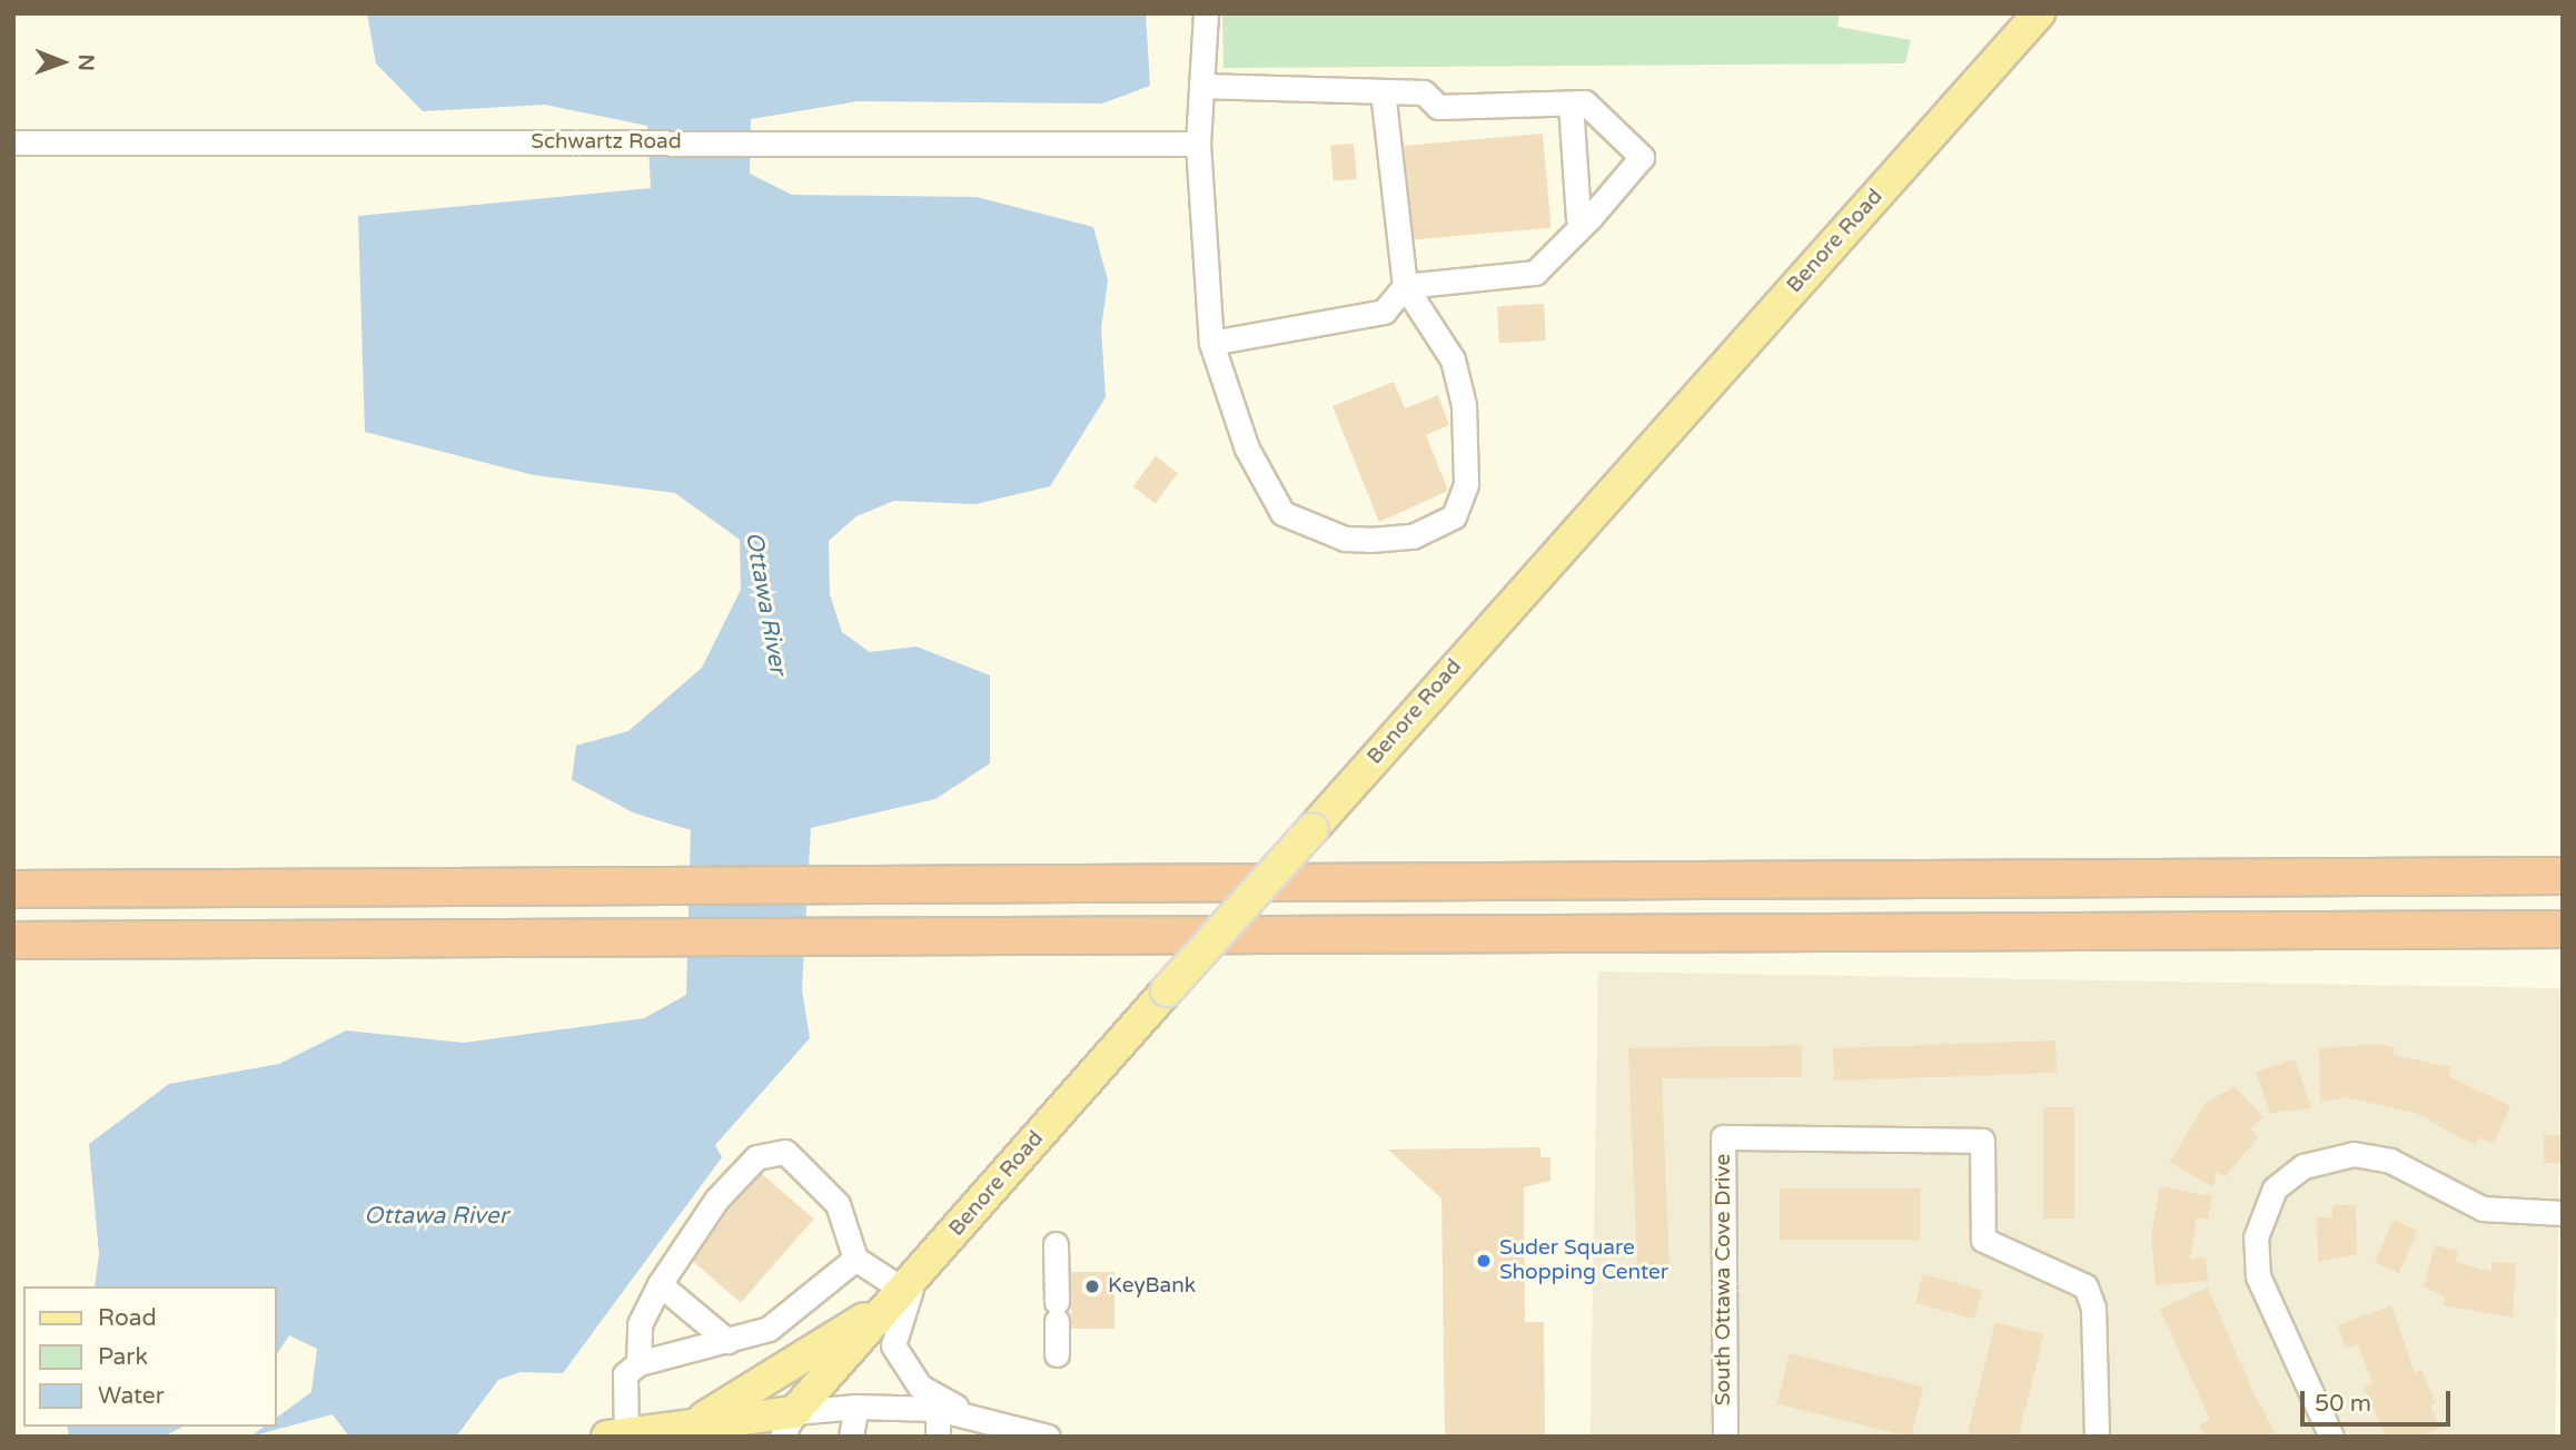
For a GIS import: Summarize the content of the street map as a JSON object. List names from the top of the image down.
{
  "streets": {
    "main road": ["Benore Road"],
    "street": ["Schwartz Road", "South Ottawa Cove Drive"]
  },
  "water": ["Ottawa River"],
  "places": ["Suder Square Shopping Center", "KeyBank"],
  "legend": ["Road", "Park", "Water"],
  "scale_bar": "50 m",
  "north": "right"
}
